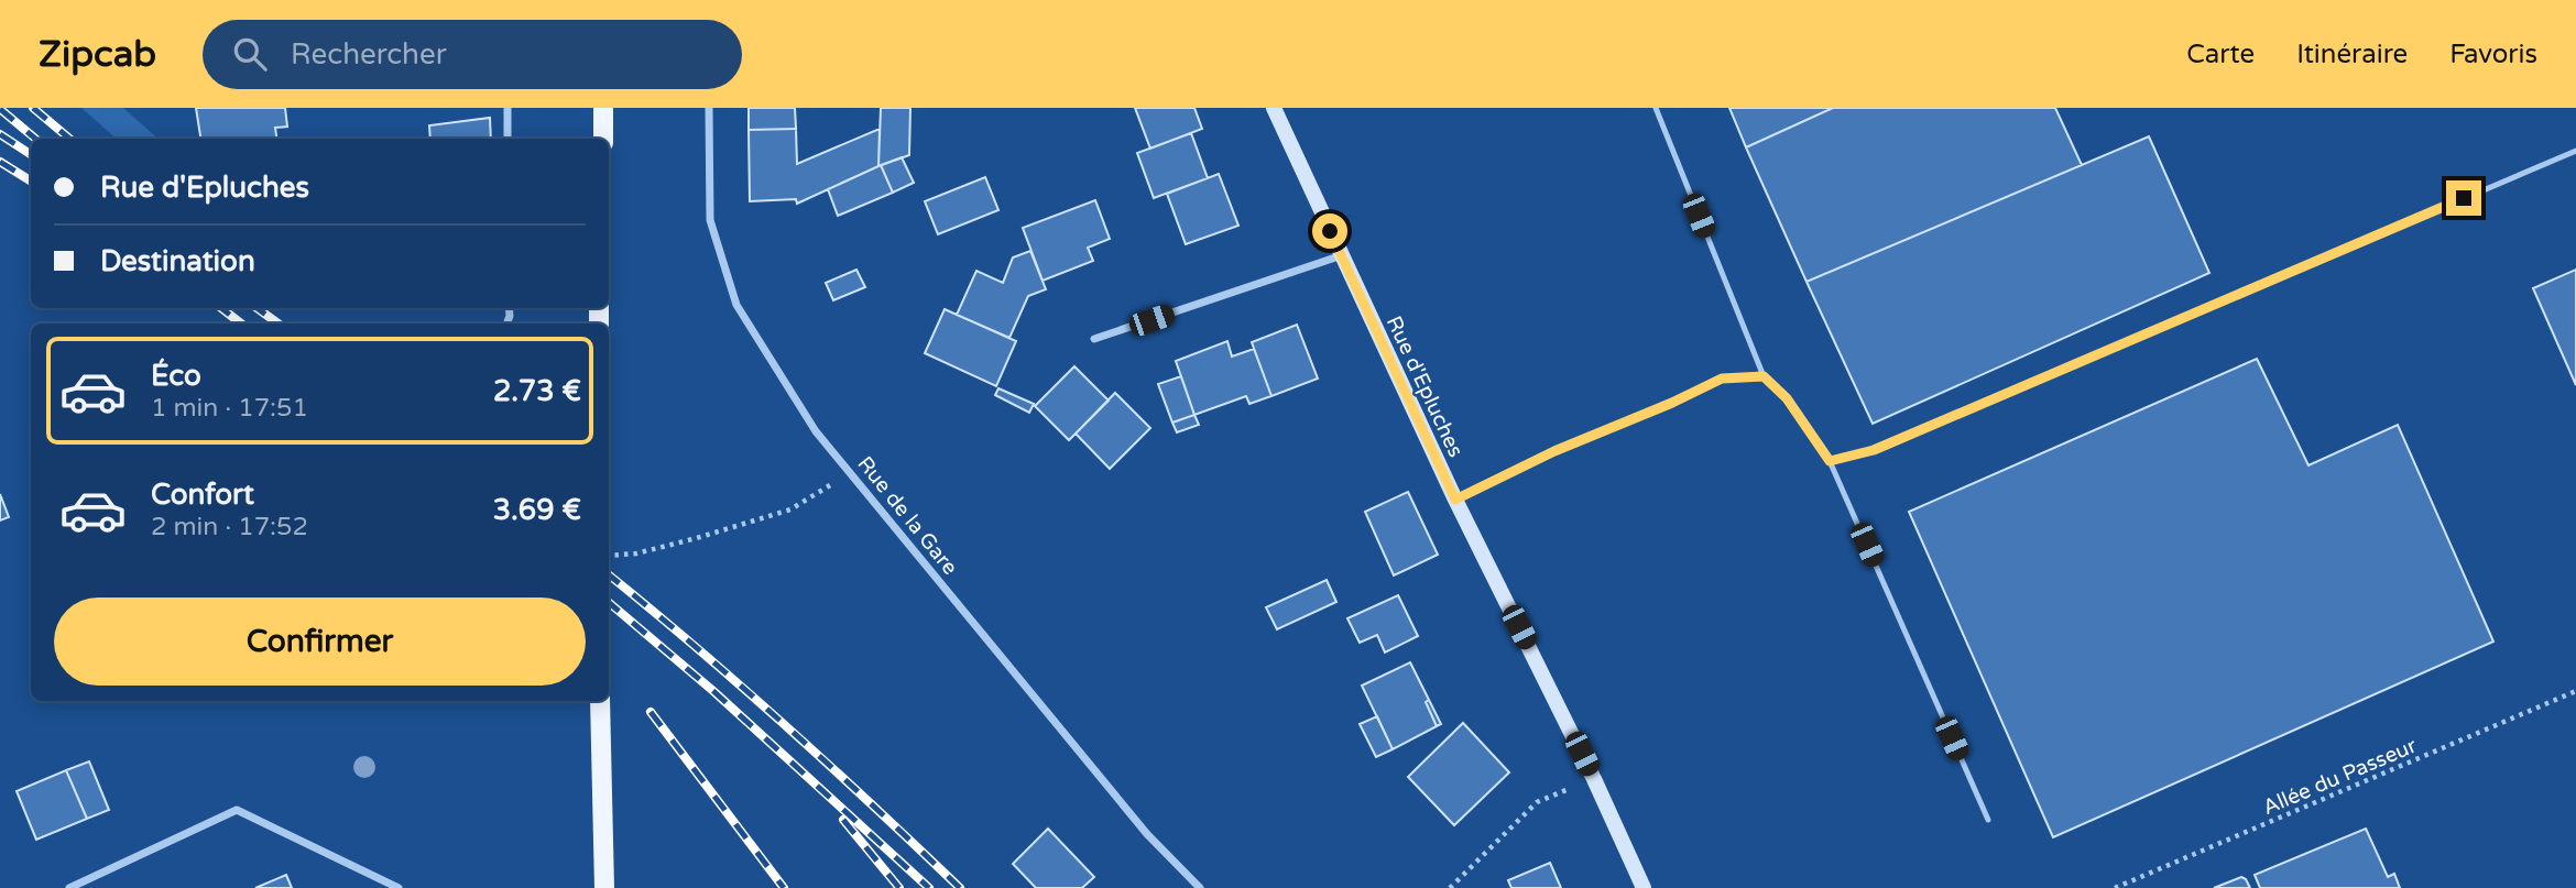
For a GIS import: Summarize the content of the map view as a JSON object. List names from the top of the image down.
{
  "streets": {
    "street": ["Rue d'Epluches", "Rue de la Gare"],
    "path": ["Allée du Passeur"]
  },
  "page": {
    "header": "Zipcab",
    "search": "Rechercher",
    "nav": ["Carte", "Itinéraire", "Favoris"],
    "banner": ["Rue d'Epluches", "Destination"],
    "list": [
      {
        "name": "Éco",
        "note": "1 min · 17:51",
        "value": "2.73 €"
      },
      {
        "name": "Confort",
        "note": "2 min · 17:52",
        "value": "3.69 €"
      }
    ],
    "buttons": "Confirmer"
  }
}
